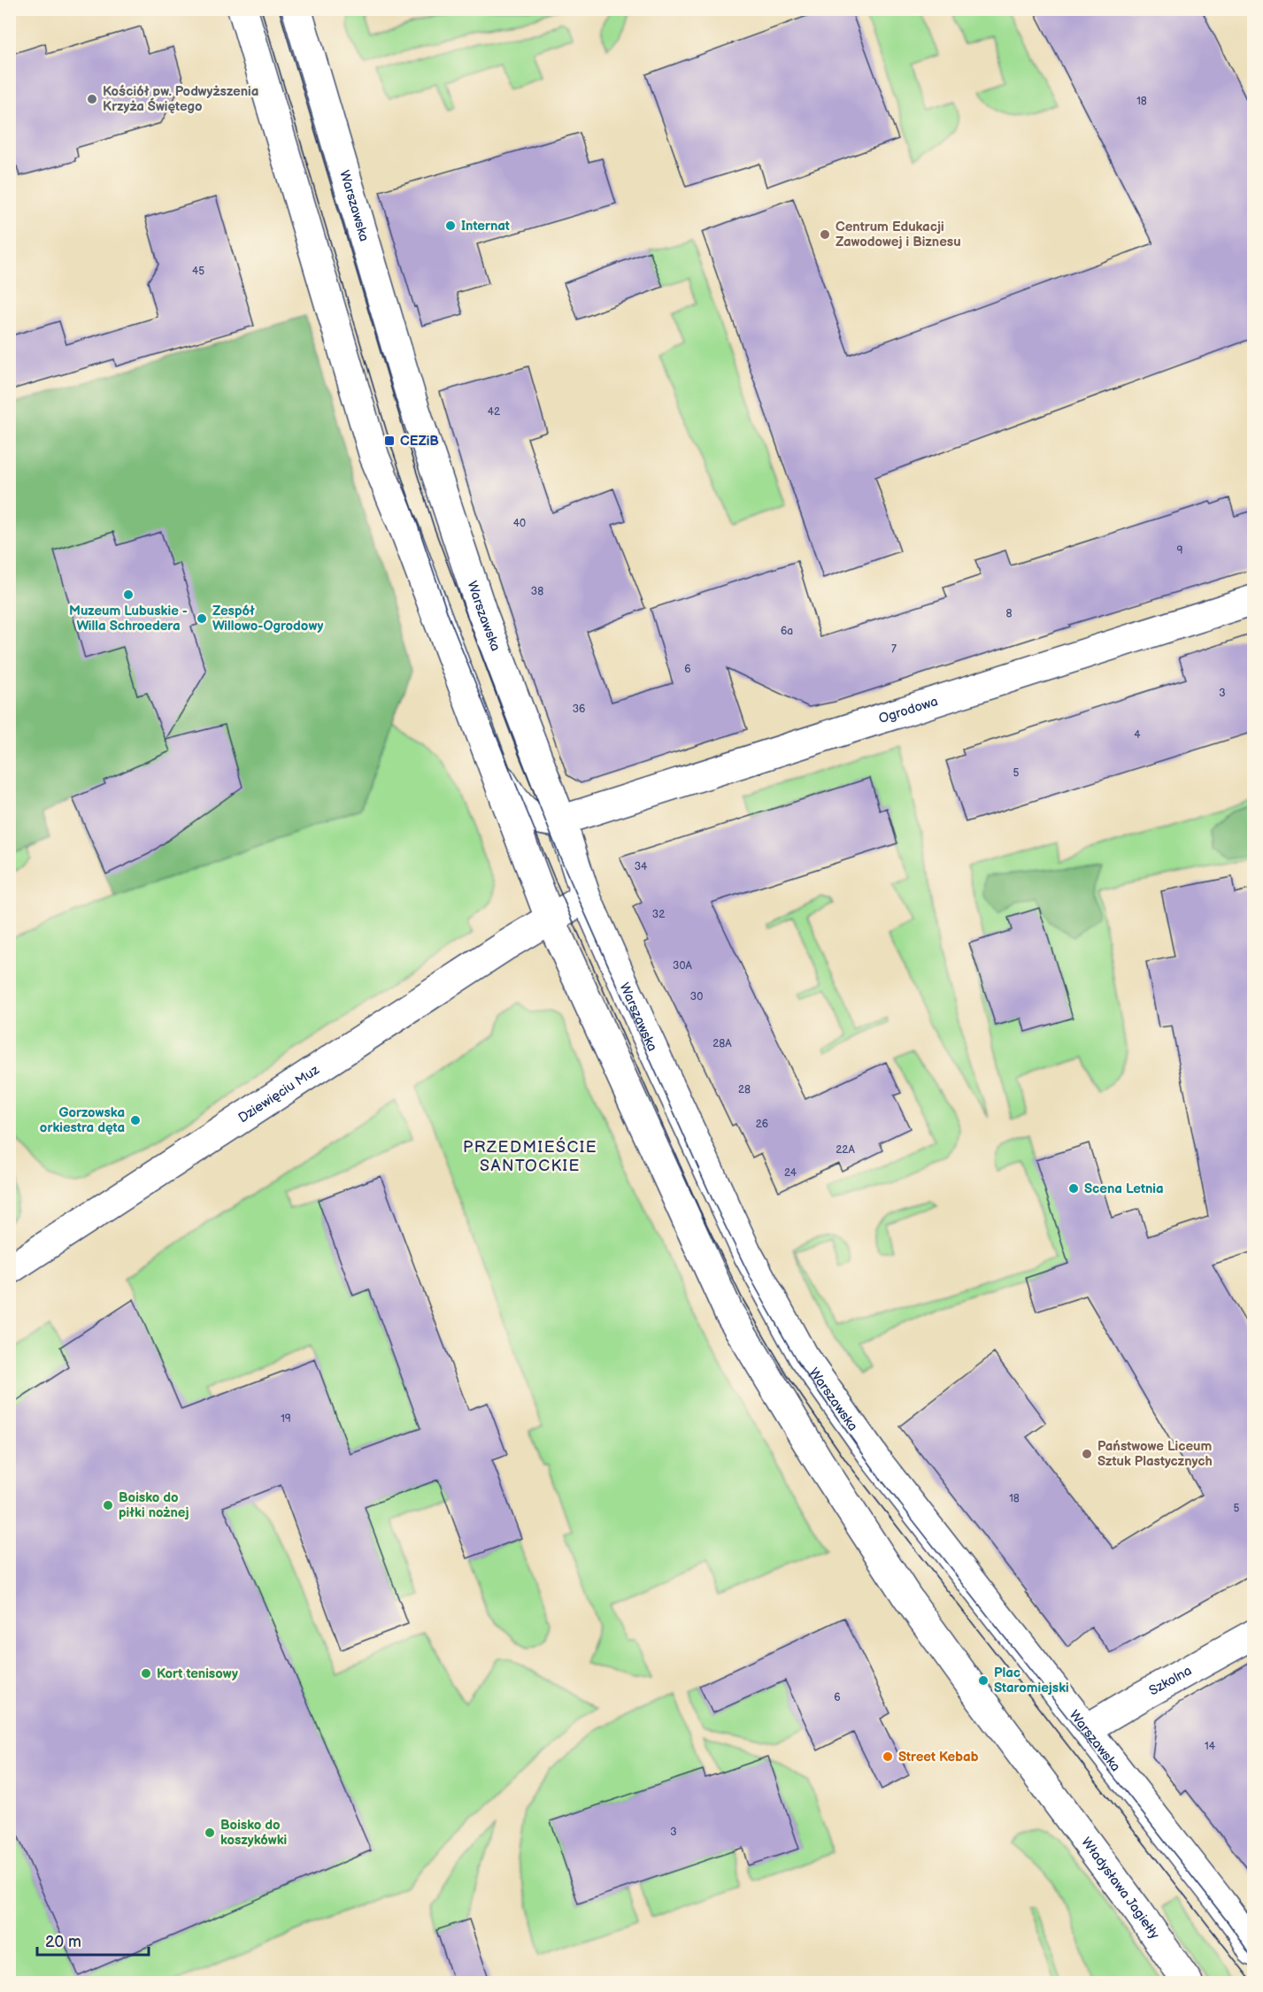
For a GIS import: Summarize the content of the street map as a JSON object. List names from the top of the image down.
{
  "streets": {
    "main road": [
      "Warszawska",
      "Ogrodowa",
      "Dziewięciu Muz",
      "Szkolna",
      "Władysława Jagiełły"
    ]
  },
  "crossings": [
    ["Warszawska", "Ogrodowa"],
    ["Warszawska", "Dziewięciu Muz"],
    ["Warszawska", "Szkolna"],
    ["Dziewięciu Muz", "Władysława Jagiełły"]
  ],
  "districts": ["PRZEDMIEŚCIE SANTOCKIE"],
  "places": {
    "other": [
      "Kościół pw. Podwyższenia Krzyża Świętego",
      "Internat",
      "Centrum Edukacji Zawodowej i Biznesu",
      "Muzeum Lubuskie - Willa Schroedera",
      "Zespół Willowo-Ogrodowy",
      "Gorzowska orkiestra dęta",
      "Scena Letnia",
      "Państwowe Liceum Sztuk Plastycznych",
      "Boisko do piłki nożnej",
      "Kort tenisowy",
      "Plac Staromiejski",
      "Street Kebab",
      "Boisko do koszykówki"
    ],
    "transit": ["CEZiB"]
  },
  "house_numbers": [
    "18",
    "45",
    "42",
    "40",
    "9",
    "38",
    "8",
    "6a",
    "7",
    "6",
    "3",
    "36",
    "4",
    "5",
    "34",
    "32",
    "30A",
    "30",
    "28A",
    "28",
    "26",
    "22A",
    "24",
    "19",
    "18",
    "5",
    "6",
    "14",
    "3"
  ],
  "scale_bar": "20 m"
}
